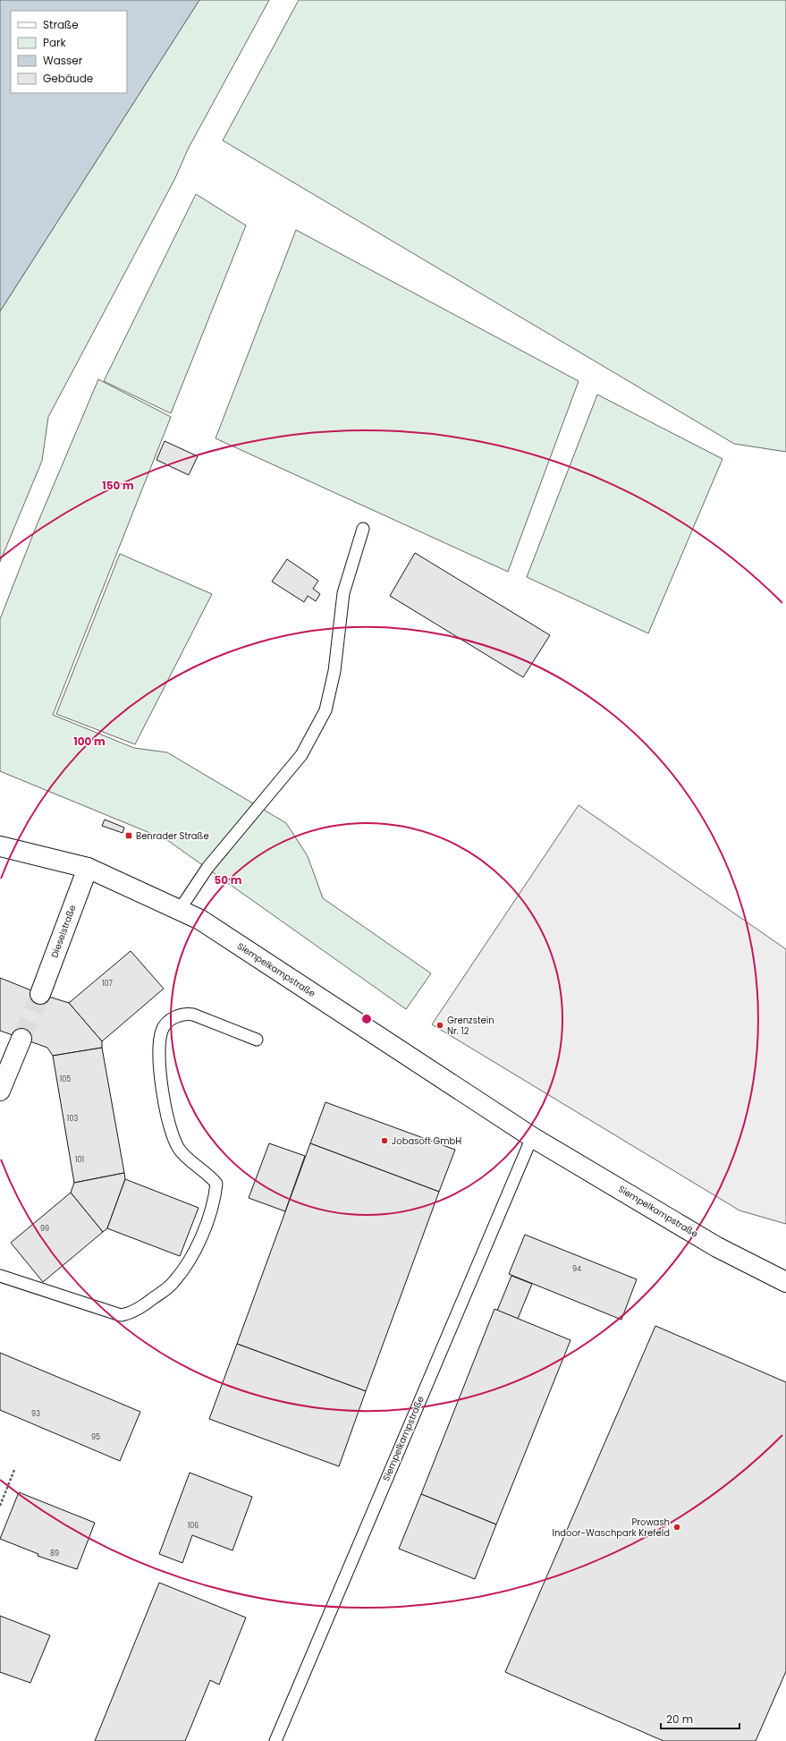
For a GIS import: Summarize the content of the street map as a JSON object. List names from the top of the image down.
{
  "streets": {
    "street": ["Dieselstraße", "Siempelkampstraße"]
  },
  "crossings": [
    ["Dieselstraße", "Siempelkampstraße"]
  ],
  "places": {
    "transit": ["Benrader Straße"],
    "other": ["Grenzstein Nr. 12", "Jobasoft GmbH", "Prowash Indoor-Waschpark Krefeld"]
  },
  "house_numbers": [
    "107",
    "105",
    "103",
    "101",
    "99",
    "94",
    "93",
    "95",
    "106",
    "89"
  ],
  "legend": [
    "Straße",
    "Park",
    "Wasser",
    "Gebäude"
  ],
  "scale_bar": "20 m",
  "rings": ["150 m", "100 m", "50 m"]
}
